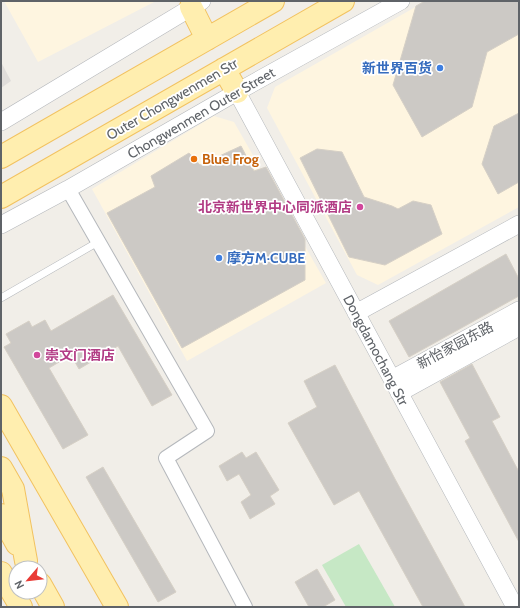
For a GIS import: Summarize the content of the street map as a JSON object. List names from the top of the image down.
{
  "streets": {
    "main road": ["Outer Chongwenmen Str"],
    "street": ["Chongwenmen Outer Street", "新怡家园东路", "Dongdamochang Str"]
  },
  "crossings": [
    ["Chongwenmen Outer Street", "Dongdamochang Str"],
    ["新怡家园东路", "Dongdamochang Str"]
  ],
  "places": [
    "新世界百货",
    "Blue Frog",
    "北京新世界中心同派酒店",
    "摩方M·CUBE",
    "崇文门酒店"
  ],
  "north": "bottom left"
}
